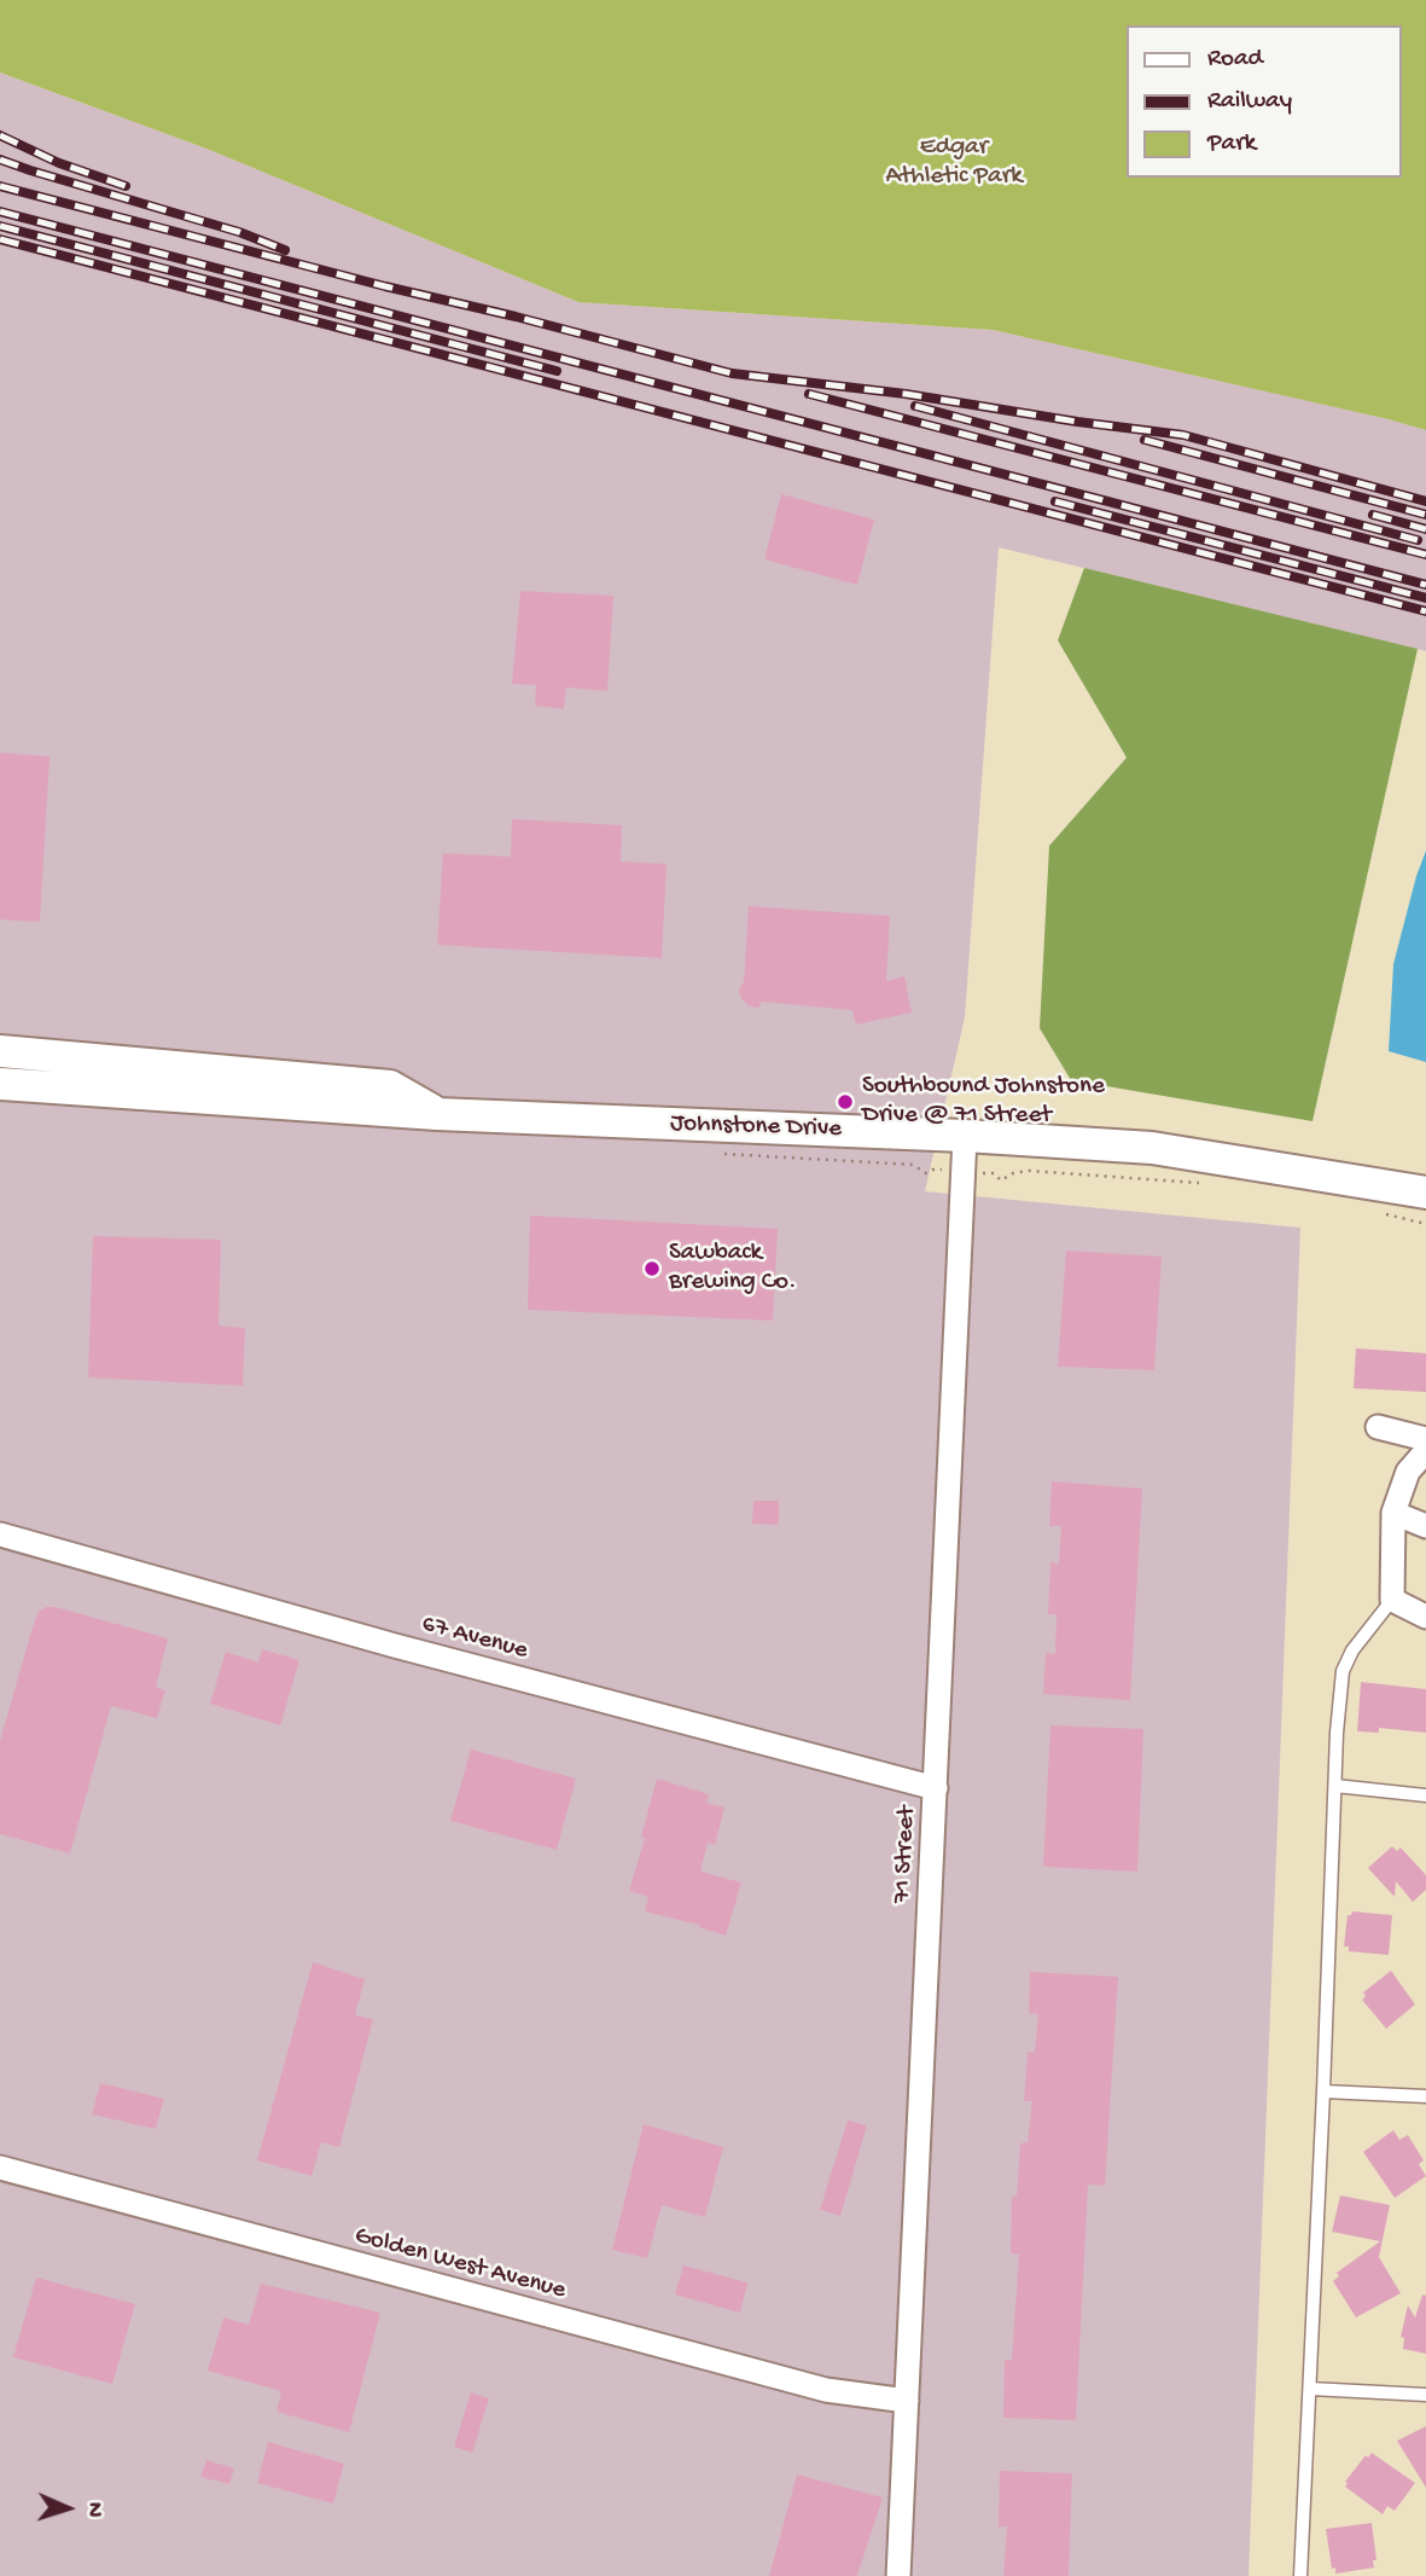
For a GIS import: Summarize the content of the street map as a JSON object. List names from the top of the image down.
{
  "streets": {
    "main road": ["Johnstone Drive"],
    "street": ["67 Avenue", "71 Street", "Golden West Avenue"]
  },
  "crossings": [
    ["Johnstone Drive", "71 Street"],
    ["67 Avenue", "71 Street"],
    ["71 Street", "Golden West Avenue"]
  ],
  "parks": ["Edgar Athletic Park"],
  "places": ["Southbound Johnstone Drive @ 71 Street", "Sawback Brewing Co."],
  "legend": ["Road", "Railway", "Park"],
  "north": "right"
}
